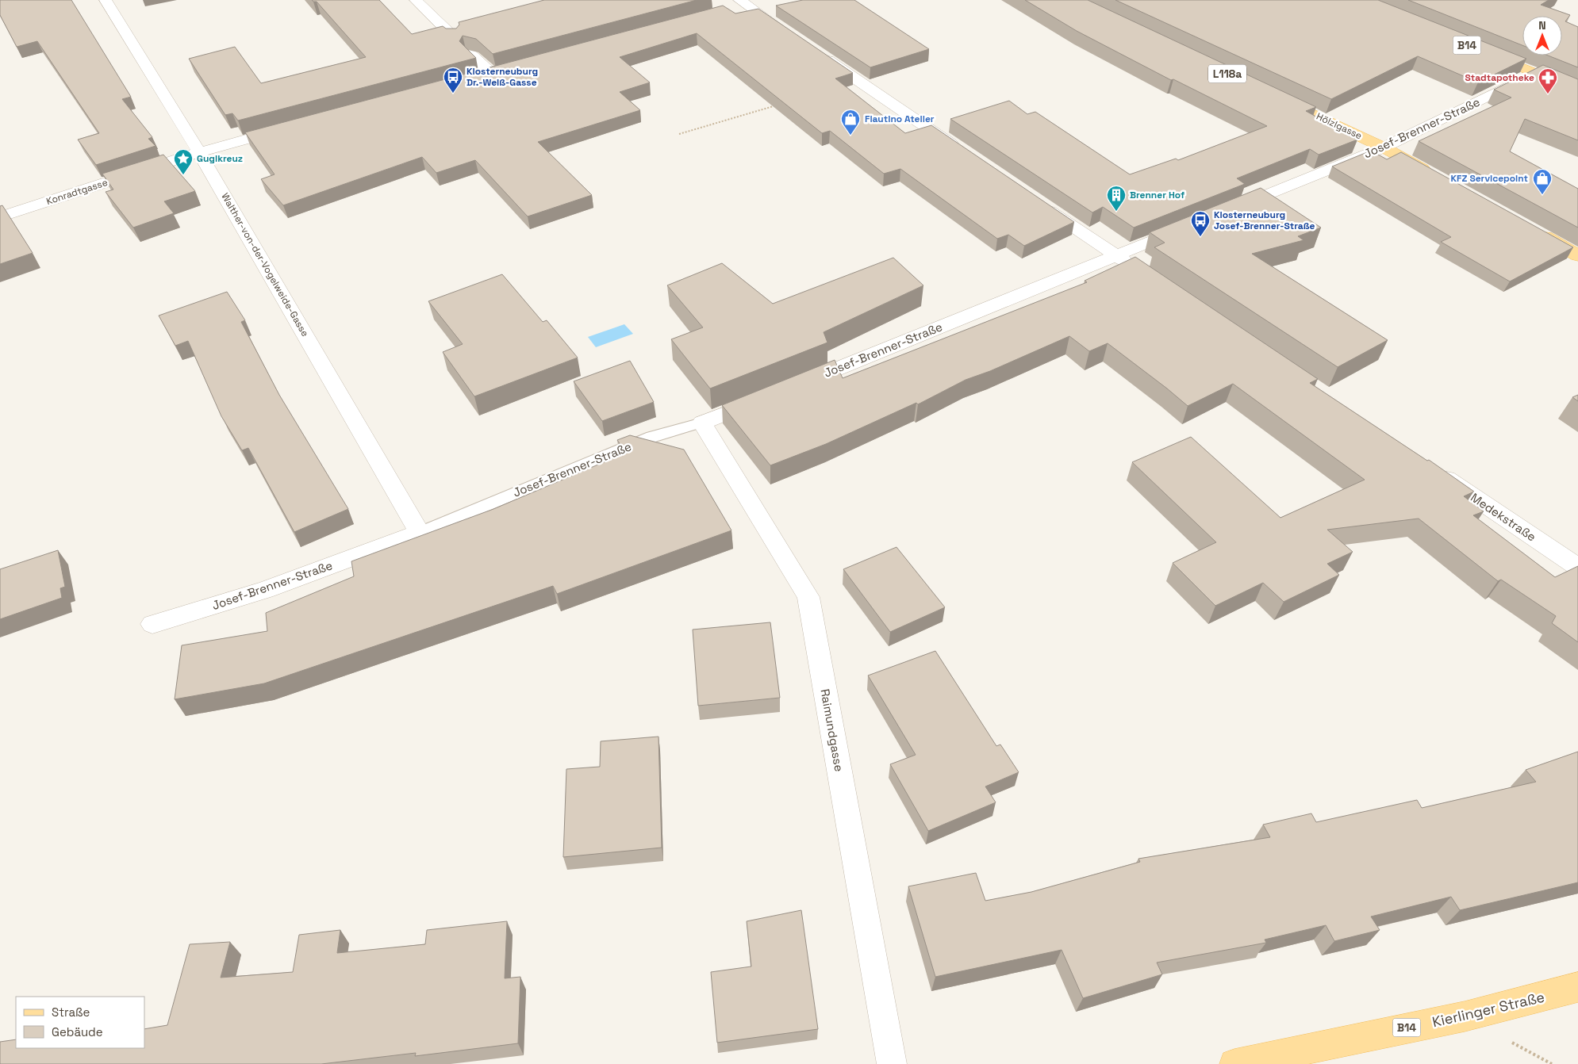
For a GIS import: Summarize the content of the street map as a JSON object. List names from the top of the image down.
{
  "streets": {
    "main road": ["B14", "Hölzlgasse", "Kierlinger Straße"],
    "street": [
      "Josef-Brenner-Straße",
      "Konradtgasse",
      "Walther-von-der-Vogelweide-Gasse",
      "Medekstraße",
      "Raimundgasse"
    ]
  },
  "crossings": [
    ["B14", "Josef-Brenner-Straße"],
    ["Hölzlgasse", "Josef-Brenner-Straße"],
    ["Josef-Brenner-Straße", "Walther-von-der-Vogelweide-Gasse"],
    ["Josef-Brenner-Straße", "Raimundgasse"],
    ["Konradtgasse", "Walther-von-der-Vogelweide-Gasse"]
  ],
  "places": {
    "bus stop": ["Klosterneuburg Dr.-Weiß-Gasse", "Klosterneuburg Josef-Brenner-Straße"],
    "pharmacy": ["Stadtapotheke"],
    "shop": ["Flautino Atelier", "KFZ Servicepoint"],
    "place": ["Guglkreuz"],
    "building": ["Brenner Hof"]
  },
  "legend": ["Straße", "Gebäude"],
  "north": "top"
}
